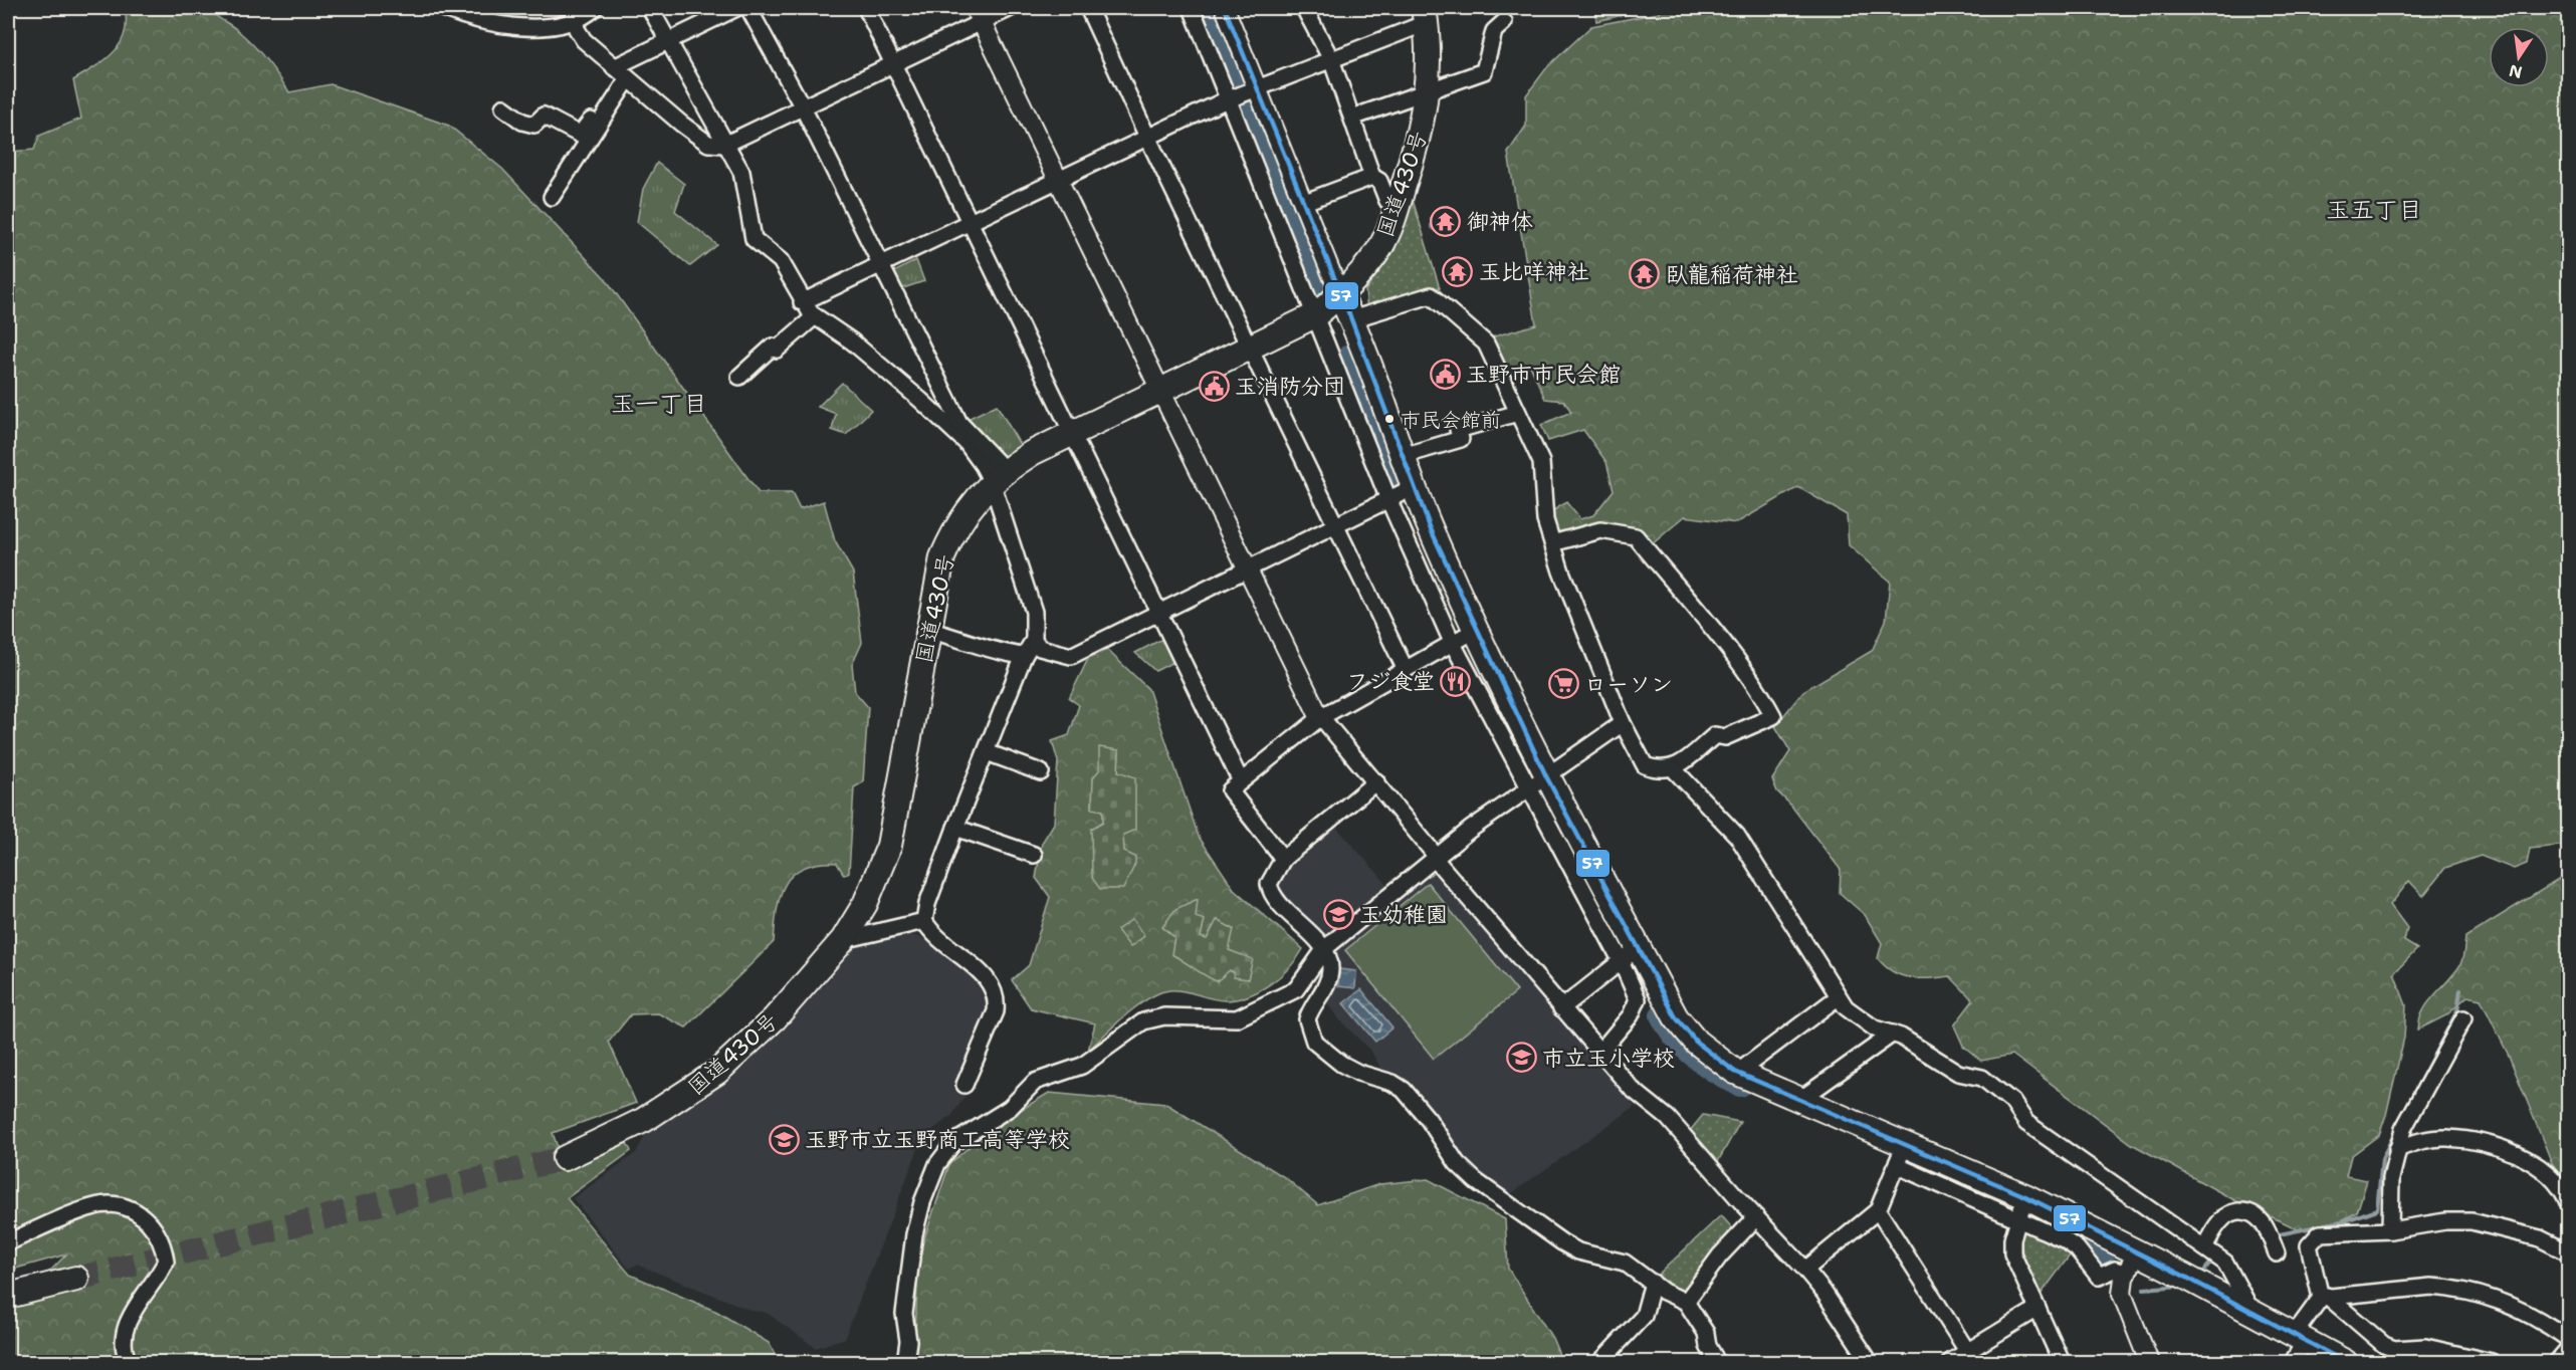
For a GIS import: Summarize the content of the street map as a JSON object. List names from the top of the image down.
{
  "streets": {
    "main road": ["国道430号"]
  },
  "districts": ["玉五丁目", "玉一丁目"],
  "places": {
    "temple": ["御神体", "玉比咩神社", "臥龍稲荷神社"],
    "public building": ["玉野市市民会館", "玉消防分団"],
    "other": ["市民会館前"],
    "restaurant": ["フジ食堂"],
    "supermarket": ["ローソン"],
    "school or university": ["玉幼稚園", "市立玉小学校", "玉野市立玉野商工高等学校"]
  },
  "lines": ["transit line 57"],
  "north": "bottom"
}
